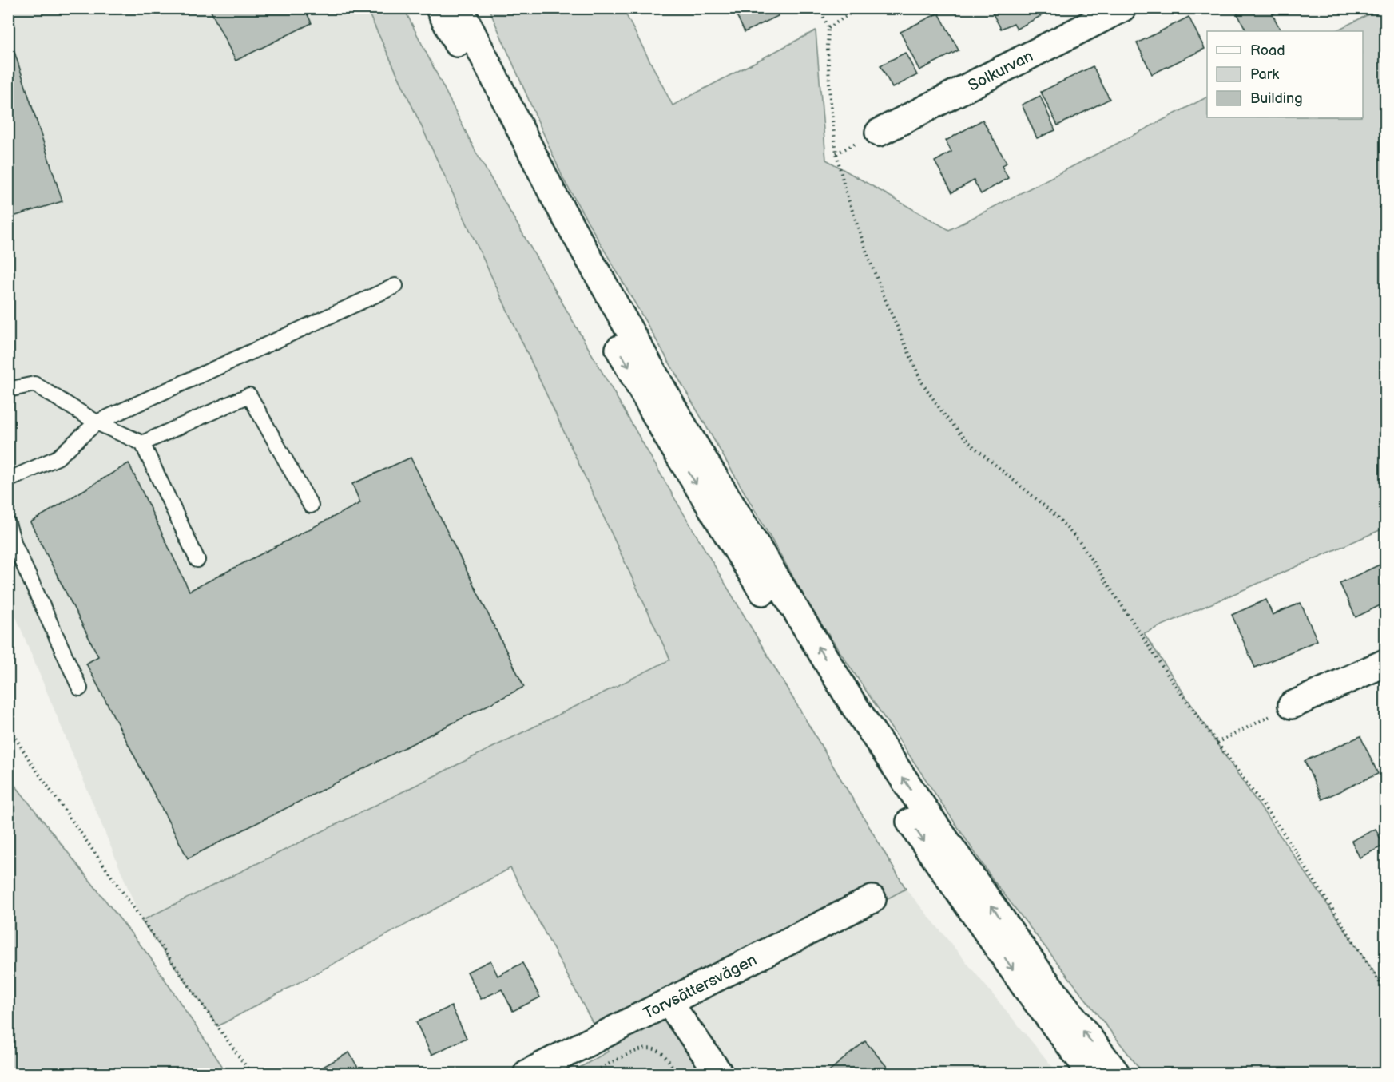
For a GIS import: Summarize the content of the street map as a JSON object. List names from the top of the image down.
{
  "streets": {
    "main road": ["Solkurvan", "Torvsättersvägen"]
  },
  "legend": ["Road", "Park", "Building"]
}
